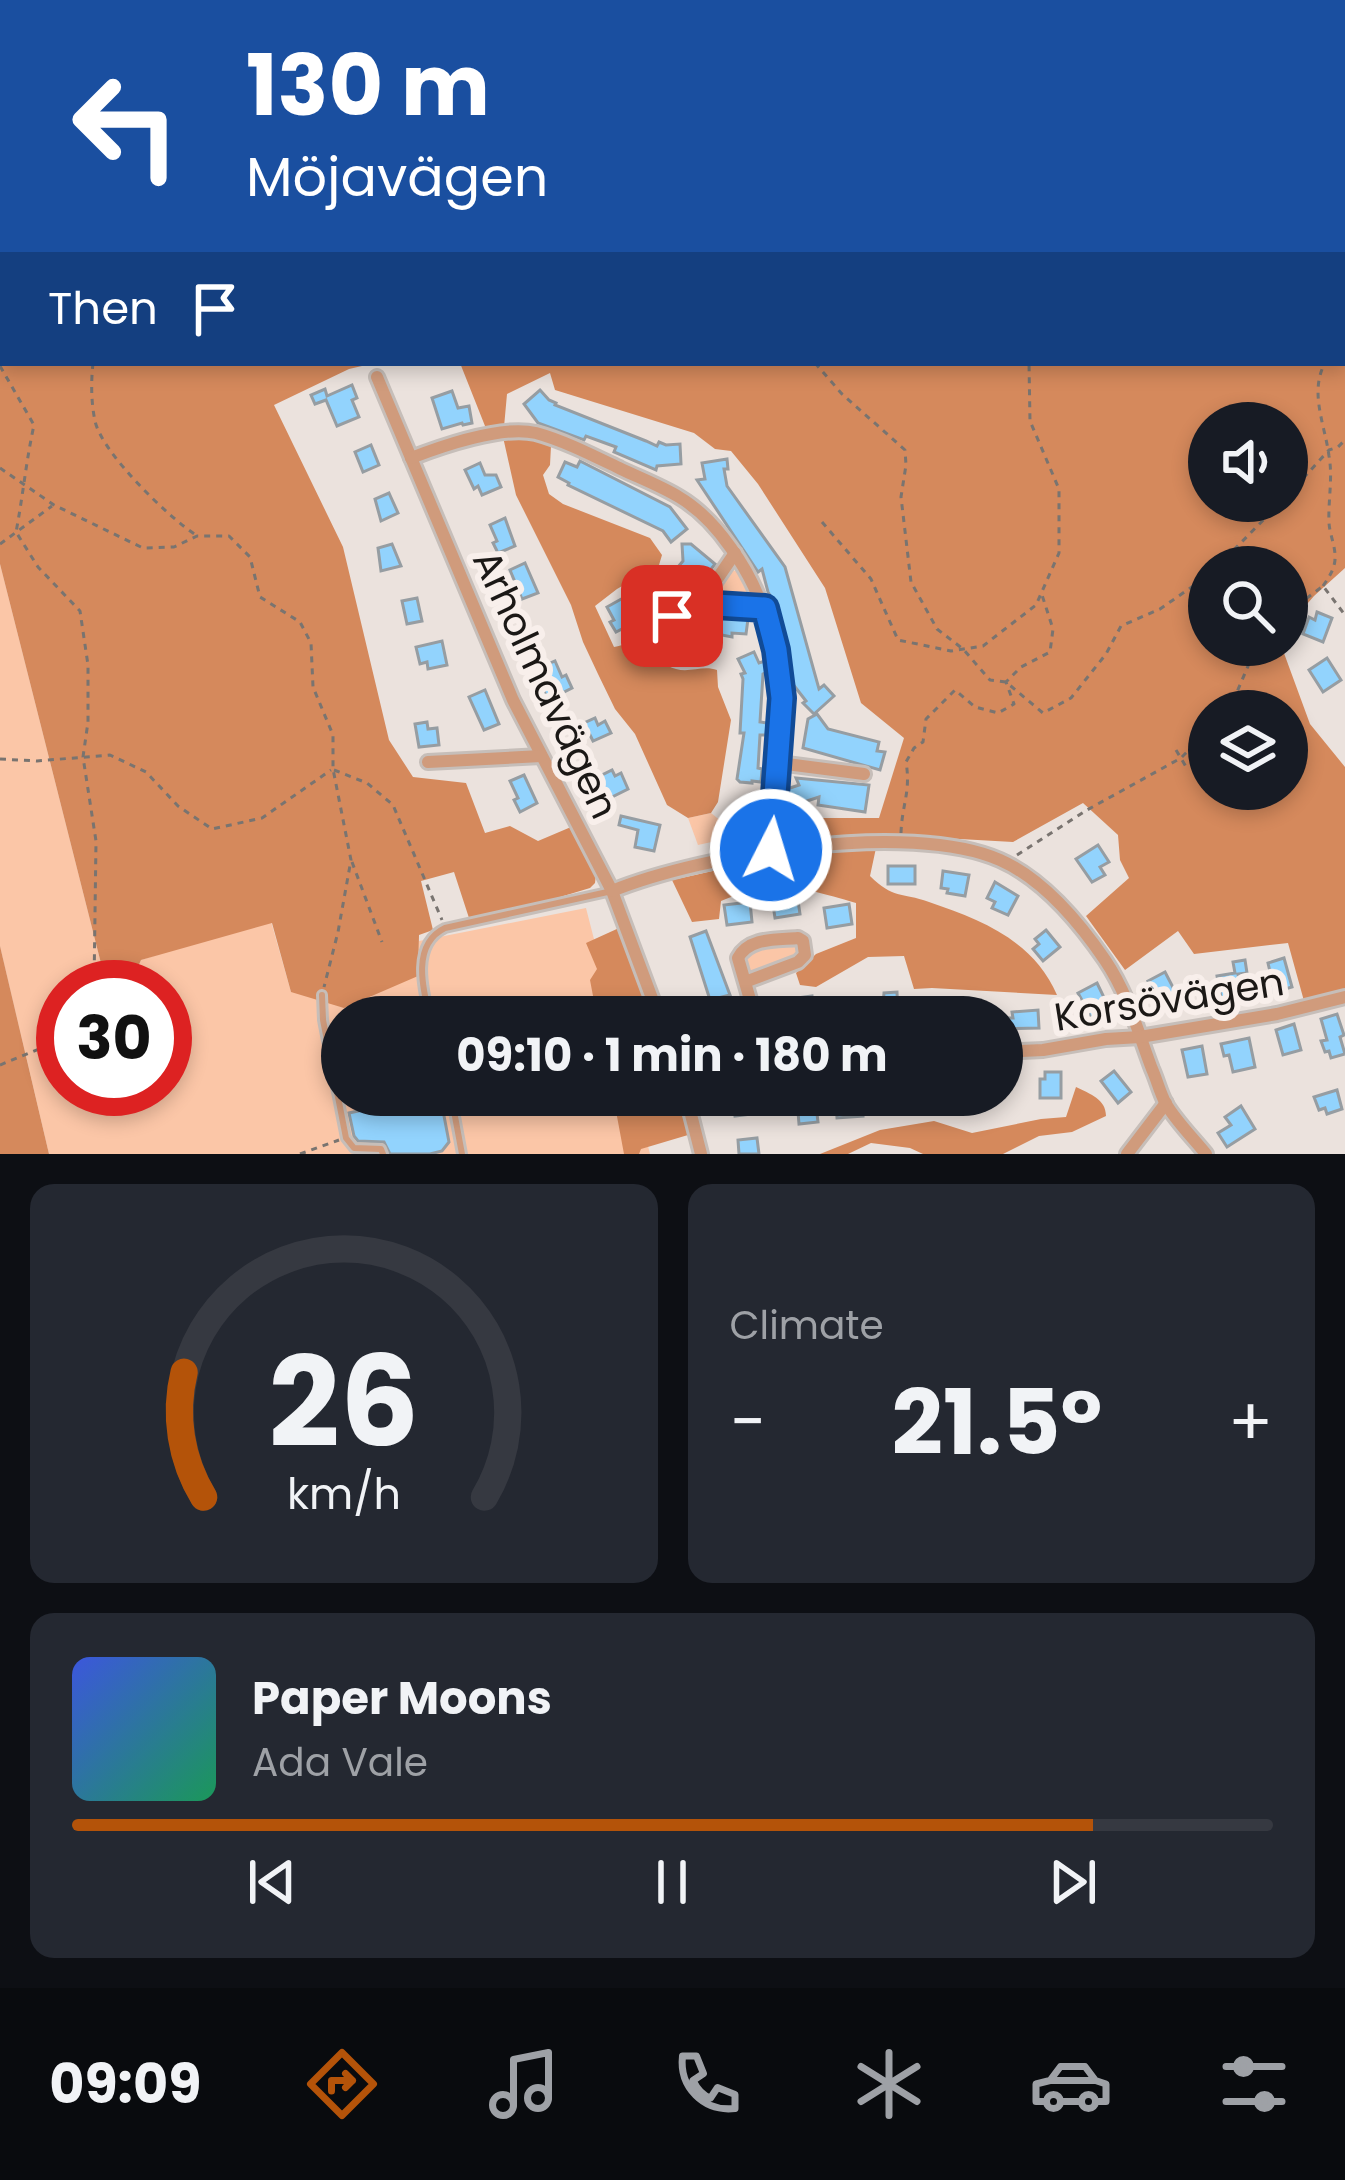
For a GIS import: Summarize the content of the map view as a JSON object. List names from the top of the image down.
{
  "streets": {
    "street": ["Arholmavägen", "Korsövägen"]
  },
  "page": {
    "turn": ["130 m", "Möjavägen"],
    "then": "Then",
    "limit": "30",
    "trip": "09:10 · 1 min · 180 m",
    "tile": "Climate",
    "heat": ["−", "21.5°", "+"],
    "song": ["Paper Moons", "Ada Vale"],
    "tabs": "09:09",
    "gauge": ["26", "km/h"]
  }
}
